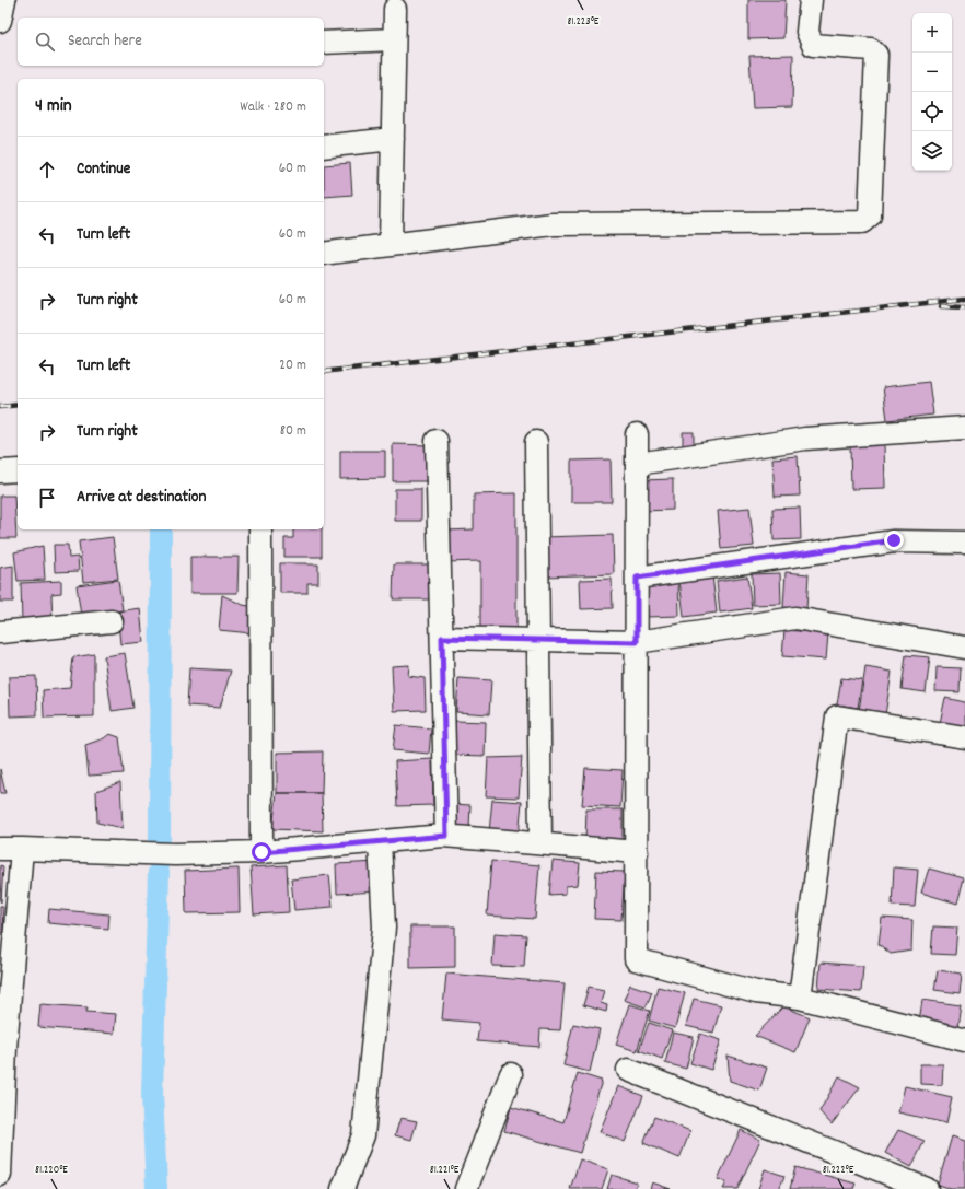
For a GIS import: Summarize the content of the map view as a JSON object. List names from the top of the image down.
{
  "page": {
    "map_buttons": ["+", "−"],
    "search": "Search here",
    "heading": ["4 min", "Walk · 280 m"],
    "list": [
      ["Continue", "60 m"],
      ["Turn left", "60 m"],
      ["Turn right", "60 m"],
      ["Turn left", "20 m"],
      ["Turn right", "80 m"],
      "Arrive at destination"
    ]
  },
  "coordinates": [
    "81.223°E",
    "81.220°E",
    "81.221°E",
    "81.222°E"
  ]
}
